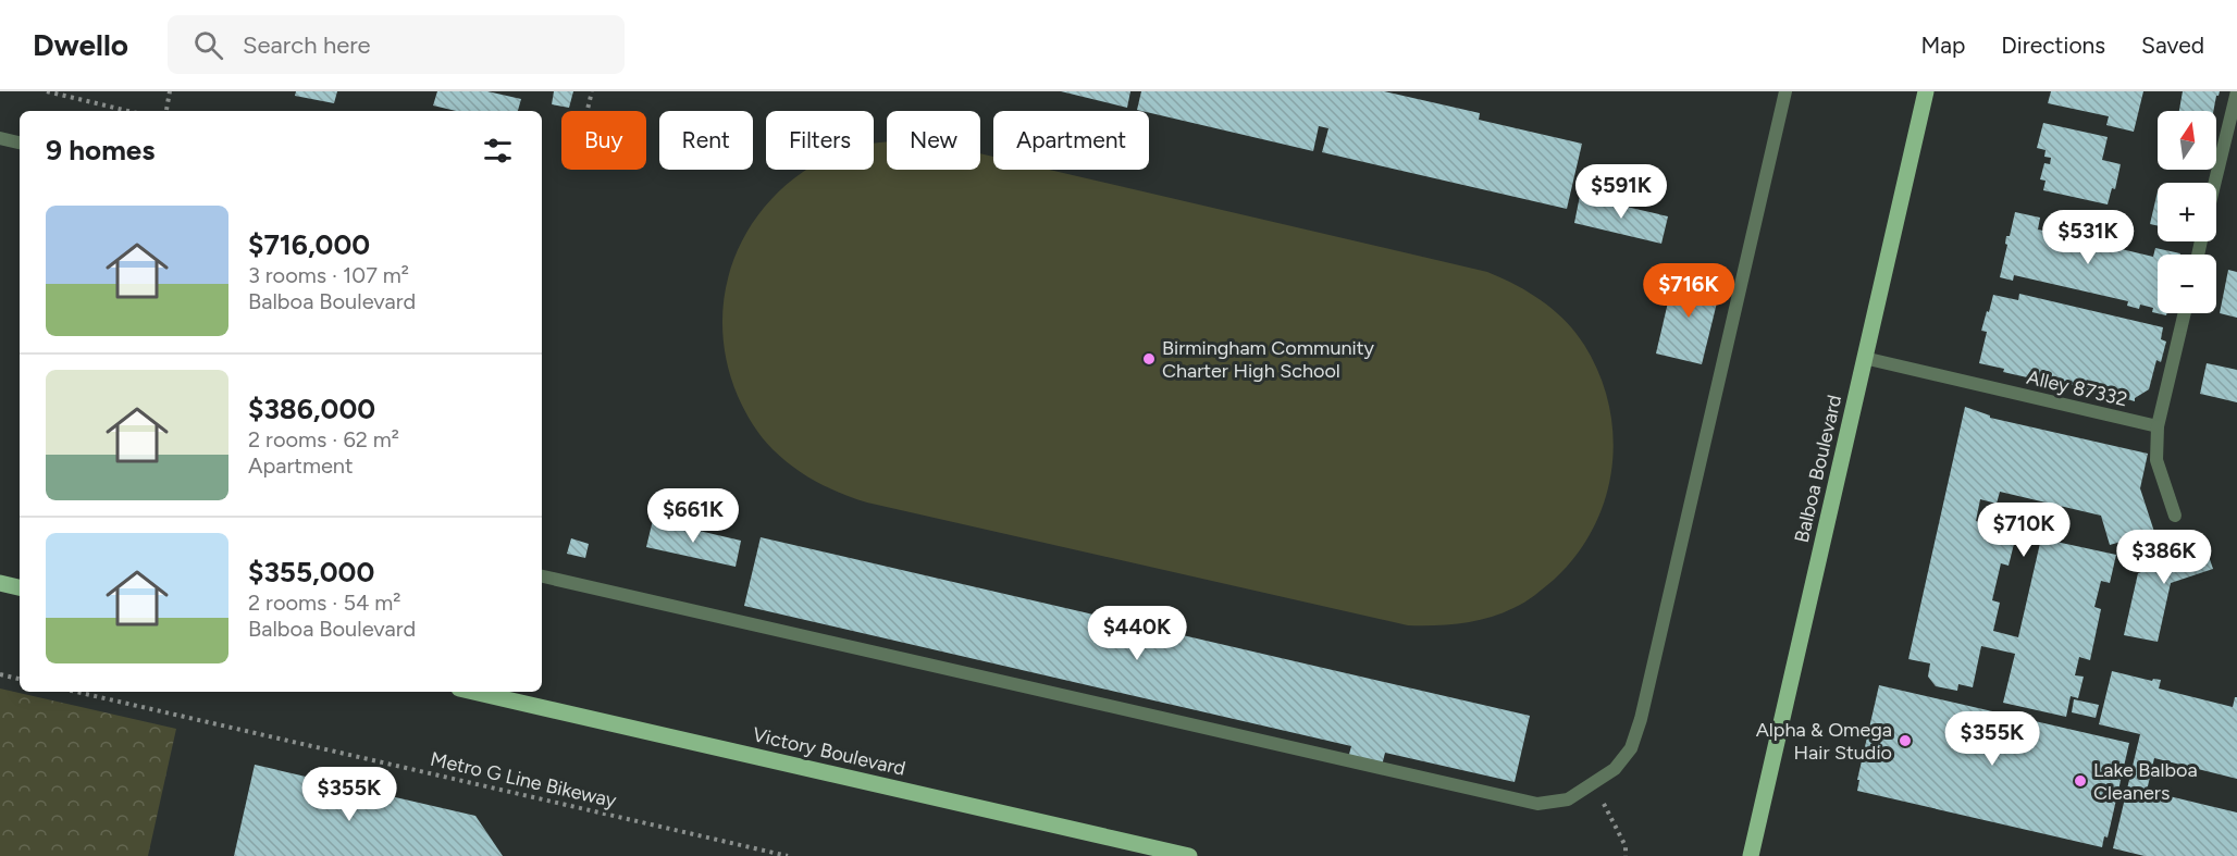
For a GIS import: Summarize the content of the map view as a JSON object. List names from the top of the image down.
{
  "streets": {
    "main road": ["Balboa Boulevard", "Victory Boulevard"],
    "lane": ["Alley 87332"],
    "path": ["Metro G Line Bikeway"]
  },
  "crossings": [
    ["Alley 87332", "Balboa Boulevard"]
  ],
  "places": ["Birmingham Community Charter High School", "Alpha & Omega Hair Studio", "Lake Balboa Cleaners"],
  "north": "top",
  "page": {
    "header": "Dwello",
    "search": "Search here",
    "nav": ["Map", "Directions", "Saved"],
    "map_buttons": ["+", "−"],
    "chip": [
      "Buy",
      "Rent",
      "Filters",
      "New",
      "Apartment"
    ],
    "heading": "9 homes",
    "price": [
      "$591K",
      "$531K",
      "$716K",
      "$661K",
      "$710K",
      "$386K",
      "$440K",
      "$355K",
      "$355K"
    ],
    "list": [
      {
        "name": "$716,000",
        "note": "3 rooms · 107 m² · Balboa Boulevard"
      },
      {
        "name": "$386,000",
        "note": "2 rooms · 62 m² · Apartment"
      },
      {
        "name": "$355,000",
        "note": "2 rooms · 54 m² · Balboa Boulevard"
      }
    ]
  }
}
